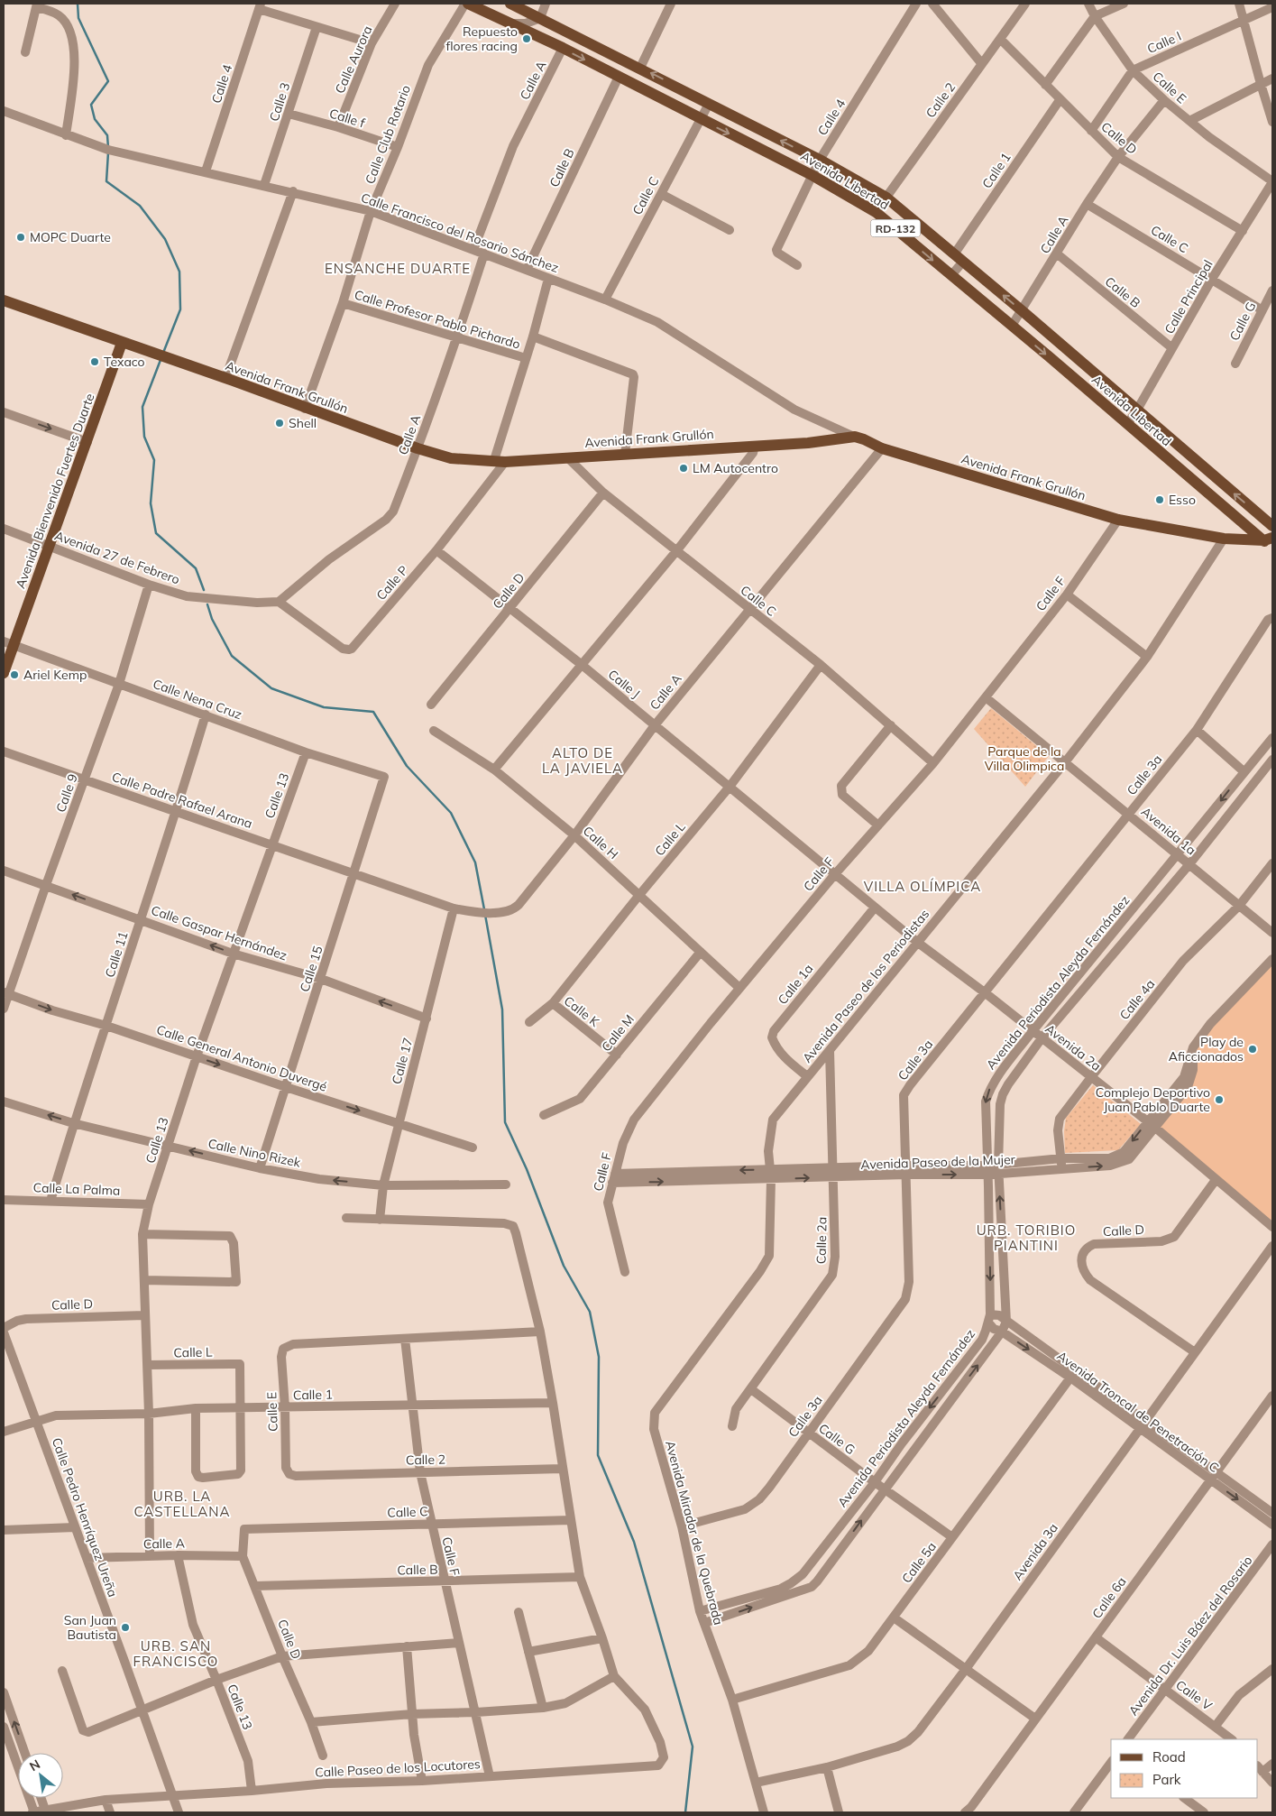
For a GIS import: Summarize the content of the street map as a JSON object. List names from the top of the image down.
{
  "streets": {
    "main road": [
      "Avenida Libertad",
      "RD-132",
      "Avenida Frank Grullón",
      "Avenida Bienvenido Fuertes Duarte"
    ],
    "street": [
      "Calle I",
      "Calle Aurora",
      "Calle A",
      "Calle 4",
      "Calle E",
      "Calle 2",
      "Calle 3",
      "Calle f",
      "Calle Club Rotario",
      "Calle D",
      "Calle B",
      "Calle 1",
      "Calle C",
      "Calle Francisco del Rosario Sánchez",
      "Calle Principal",
      "Calle Profesor Pablo Pichardo",
      "Calle G",
      "Avenida 27 de Febrero",
      "Calle P",
      "Calle F",
      "Calle J",
      "Calle Nena Cruz",
      "Calle 3a",
      "Calle 9",
      "Calle 13",
      "Calle Padre Rafael Arana",
      "Avenida 1a",
      "Calle L",
      "Calle H",
      "Calle Gaspar Hernández",
      "Calle 11",
      "Calle 15",
      "Avenida Periodista Aleyda Fernández",
      "Calle 1a",
      "Avenida Paseo de los Periodistas",
      "Calle 4a",
      "Calle K",
      "Calle M",
      "Avenida 2a",
      "Calle General Antonio Duvergé",
      "Calle 17",
      "Calle Nino Rizek",
      "Avenida Paseo de la Mujer",
      "Calle La Palma",
      "Calle 2a",
      "Avenida Troncal de Penetración C",
      "Calle Pedro Henríquez Ureña",
      "Avenida Mirador de la Quebrada",
      "Avenida 3a",
      "Calle 5a",
      "Calle 6a",
      "Avenida Dr. Luis Báez del Rosario",
      "Calle V",
      "Calle Paseo de los Locutores"
    ]
  },
  "crossings": [
    ["Calle I", "Calle E"],
    ["Calle Aurora", "Calle f"],
    ["Calle A", "Calle E"],
    ["Calle A", "Calle D"],
    ["Calle A", "Calle B"],
    ["Calle A", "Avenida Libertad"],
    ["Calle A", "Calle C"],
    ["Calle A", "Calle Francisco del Rosario Sánchez"],
    ["Calle A", "Calle Profesor Pablo Pichardo"],
    ["Calle A", "Avenida Frank Grullón"],
    ["Calle A", "Avenida 27 de Febrero"],
    ["Calle A", "Calle P"],
    ["Calle A", "Calle J"],
    ["Calle A", "Calle 13"],
    ["Calle A", "Calle Padre Rafael Arana"],
    ["Calle A", "Calle H"],
    ["Calle A", "Calle 17"],
    ["Calle A", "Calle Pedro Henríquez Ureña"],
    ["Calle 4", "Avenida Libertad"],
    ["Calle 4", "Calle Francisco del Rosario Sánchez"],
    ["Calle E", "Calle 2"],
    ["Calle E", "Calle 1"],
    ["Calle E", "Calle Principal"],
    ["Calle E", "Calle F"],
    ["Calle 2", "Calle D"],
    ["Calle 2", "Avenida Libertad"],
    ["Calle 2", "Calle F"],
    ["Calle 3", "Calle f"],
    ["Calle 3", "Calle Francisco del Rosario Sánchez"],
    ["Calle f", "Calle Club Rotario"],
    ["Calle Club Rotario", "Avenida Libertad"],
    ["Calle Club Rotario", "Calle Francisco del Rosario Sánchez"],
    ["Calle Club Rotario", "Calle Profesor Pablo Pichardo"],
    ["Calle Club Rotario", "Avenida Frank Grullón"],
    ["Calle D", "Calle B"],
    ["Calle D", "Calle 1"],
    ["Calle D", "Calle C"],
    ["Calle D", "Calle Principal"],
    ["Calle D", "Calle J"],
    ["Calle D", "Calle 13"],
    ["Calle D", "Avenida 2a"],
    ["Calle D", "Avenida 3a"],
    ["Calle B", "Avenida Libertad"],
    ["Calle B", "Calle Francisco del Rosario Sánchez"],
    ["Calle B", "Calle Principal"],
    ["Calle B", "Calle F"],
    ["Calle 1", "Avenida Libertad"],
    ["Calle 1", "Calle F"],
    ["Calle 1", "Calle 13"],
    ["Calle 1", "Calle L"],
    ["Calle 1", "Calle Pedro Henríquez Ureña"],
    ["Avenida Libertad", "Calle C"],
    ["Avenida Libertad", "Calle Principal"],
    ["Avenida Libertad", "Avenida Frank Grullón"],
    ["Calle C", "Calle Francisco del Rosario Sánchez"],
    ["Calle C", "Calle Principal"],
    ["Calle C", "Calle G"],
    ["Calle C", "Avenida Frank Grullón"],
    ["Calle C", "Calle F"],
    ["Calle C", "Calle L"],
    ["Calle Francisco del Rosario Sánchez", "Avenida Frank Grullón"],
    ["Calle G", "Calle 3a"],
    ["Calle G", "Avenida Periodista Aleyda Fernández"],
    ["Calle G", "Calle 2a"],
    ["Calle G", "Calle 5a"],
    ["Avenida Frank Grullón", "Avenida Bienvenido Fuertes Duarte"],
    ["Avenida Frank Grullón", "Calle P"],
    ["Avenida Frank Grullón", "Calle F"],
    ["Avenida Frank Grullón", "Avenida Paseo de los Periodistas"],
    ["Avenida Bienvenido Fuertes Duarte", "Avenida 27 de Febrero"],
    ["Avenida Bienvenido Fuertes Duarte", "Calle Nena Cruz"],
    ["Avenida 27 de Febrero", "Calle P"],
    ["Avenida 27 de Febrero", "Calle 9"],
    ["Calle P", "Calle J"],
    ["Calle F", "Calle J"],
    ["Calle F", "Avenida 1a"],
    ["Calle F", "Calle H"],
    ["Calle F", "Avenida 2a"],
    ["Calle F", "Avenida Paseo de la Mujer"],
    ["Calle F", "Calle Paseo de los Locutores"],
    ["Calle J", "Calle L"],
    ["Calle J", "Avenida 2a"],
    ["Calle Nena Cruz", "Calle 9"],
    ["Calle Nena Cruz", "Calle 13"],
    ["Calle Nena Cruz", "Calle 11"],
    ["Calle Nena Cruz", "Calle 15"],
    ["Calle 3a", "Avenida 1a"],
    ["Calle 3a", "Avenida 2a"],
    ["Calle 3a", "Avenida Paseo de la Mujer"],
    ["Calle 3a", "Avenida Mirador de la Quebrada"],
    ["Calle 9", "Calle Padre Rafael Arana"],
    ["Calle 9", "Calle Gaspar Hernández"],
    ["Calle 9", "Calle General Antonio Duvergé"],
    ["Calle 13", "Calle Padre Rafael Arana"],
    ["Calle 13", "Calle L"],
    ["Calle 13", "Calle Gaspar Hernández"],
    ["Calle 13", "Calle General Antonio Duvergé"],
    ["Calle 13", "Calle Nino Rizek"],
    ["Calle 13", "Calle La Palma"],
    ["Calle 13", "Calle Paseo de los Locutores"],
    ["Calle Padre Rafael Arana", "Calle 11"],
    ["Calle Padre Rafael Arana", "Calle 15"],
    ["Calle Padre Rafael Arana", "Calle 17"],
    ["Avenida 1a", "Avenida Periodista Aleyda Fernández"],
    ["Avenida 1a", "Avenida Paseo de los Periodistas"],
    ["Avenida 1a", "Calle 4a"],
    ["Calle L", "Calle H"],
    ["Calle L", "Calle K"],
    ["Calle H", "Calle M"],
    ["Calle Gaspar Hernández", "Calle 11"],
    ["Calle Gaspar Hernández", "Calle 15"],
    ["Calle Gaspar Hernández", "Calle 17"],
    ["Calle 11", "Calle General Antonio Duvergé"],
    ["Calle 11", "Calle Nino Rizek"],
    ["Calle 11", "Calle La Palma"],
    ["Calle 15", "Calle General Antonio Duvergé"],
    ["Calle 15", "Calle Nino Rizek"],
    ["Avenida Periodista Aleyda Fernández", "Avenida 2a"],
    ["Avenida Periodista Aleyda Fernández", "Avenida Paseo de la Mujer"],
    ["Avenida Periodista Aleyda Fernández", "Avenida Troncal de Penetración C"],
    ["Avenida Periodista Aleyda Fernández", "Avenida Mirador de la Quebrada"],
    ["Calle 1a", "Avenida Paseo de los Periodistas"],
    ["Calle 1a", "Avenida 2a"],
    ["Avenida Paseo de los Periodistas", "Avenida 2a"],
    ["Avenida Paseo de los Periodistas", "Avenida Paseo de la Mujer"],
    ["Avenida Paseo de los Periodistas", "Calle 2a"],
    ["Avenida Paseo de los Periodistas", "Avenida Mirador de la Quebrada"],
    ["Calle 4a", "Avenida 2a"],
    ["Calle 4a", "Avenida Paseo de la Mujer"],
    ["Calle K", "Calle M"],
    ["Avenida 2a", "Avenida Paseo de la Mujer"],
    ["Calle General Antonio Duvergé", "Calle 17"],
    ["Calle 17", "Calle Nino Rizek"],
    ["Avenida Paseo de la Mujer", "Calle 2a"],
    ["Avenida Troncal de Penetración C", "Avenida 3a"],
    ["Avenida Troncal de Penetración C", "Calle 5a"],
    ["Avenida Troncal de Penetración C", "Calle 6a"],
    ["Calle Pedro Henríquez Ureña", "Calle Paseo de los Locutores"],
    ["Avenida Mirador de la Quebrada", "Avenida 3a"],
    ["Avenida Mirador de la Quebrada", "Calle 5a"],
    ["Calle 6a", "Calle V"],
    ["Avenida Dr. Luis Báez del Rosario", "Calle V"]
  ],
  "one_way": ["Calle Gaspar Hernández", "Calle General Antonio Duvergé", "Calle Nino Rizek"],
  "districts": [
    "ENSANCHE DUARTE",
    "ALTO DE LA JAVIELA",
    "VILLA OLÍMPICA",
    "URB. TORIBIO PIANTINI",
    "URB. LA CASTELLANA",
    "URB. SAN FRANCISCO"
  ],
  "parks": ["Parque de la Villa Olimpica"],
  "places": [
    "Repuesto flores racing",
    "MOPC Duarte",
    "Texaco",
    "Shell",
    "LM Autocentro",
    "Esso",
    "Ariel Kemp",
    "Play de Aficcionados",
    "Complejo Deportivo Juan Pablo Duarte",
    "San Juan Bautista"
  ],
  "legend": ["Road", "Park"],
  "north": "top left"
}
